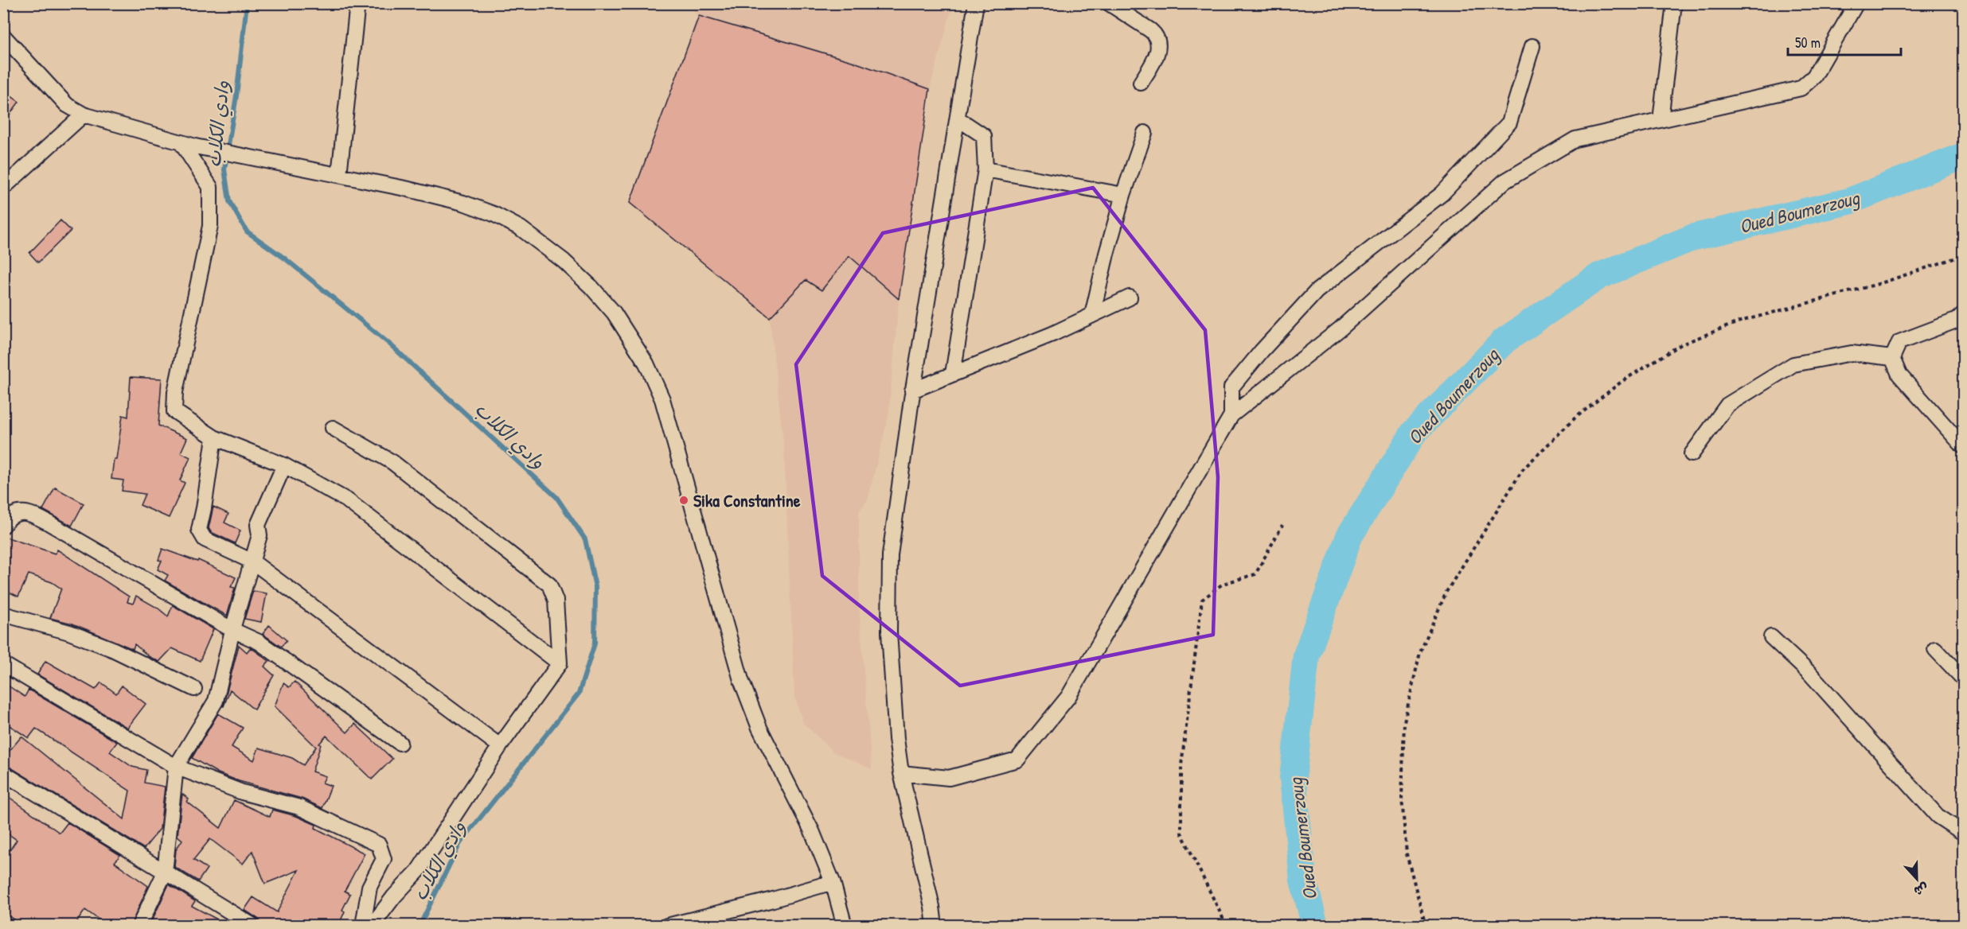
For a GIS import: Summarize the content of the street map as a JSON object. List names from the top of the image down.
{
  "water": ["وادي الكلاب", "Oued Boumerzoug"],
  "places": ["Sika Constantine"],
  "scale_bar": "50 m",
  "north": "bottom"
}
